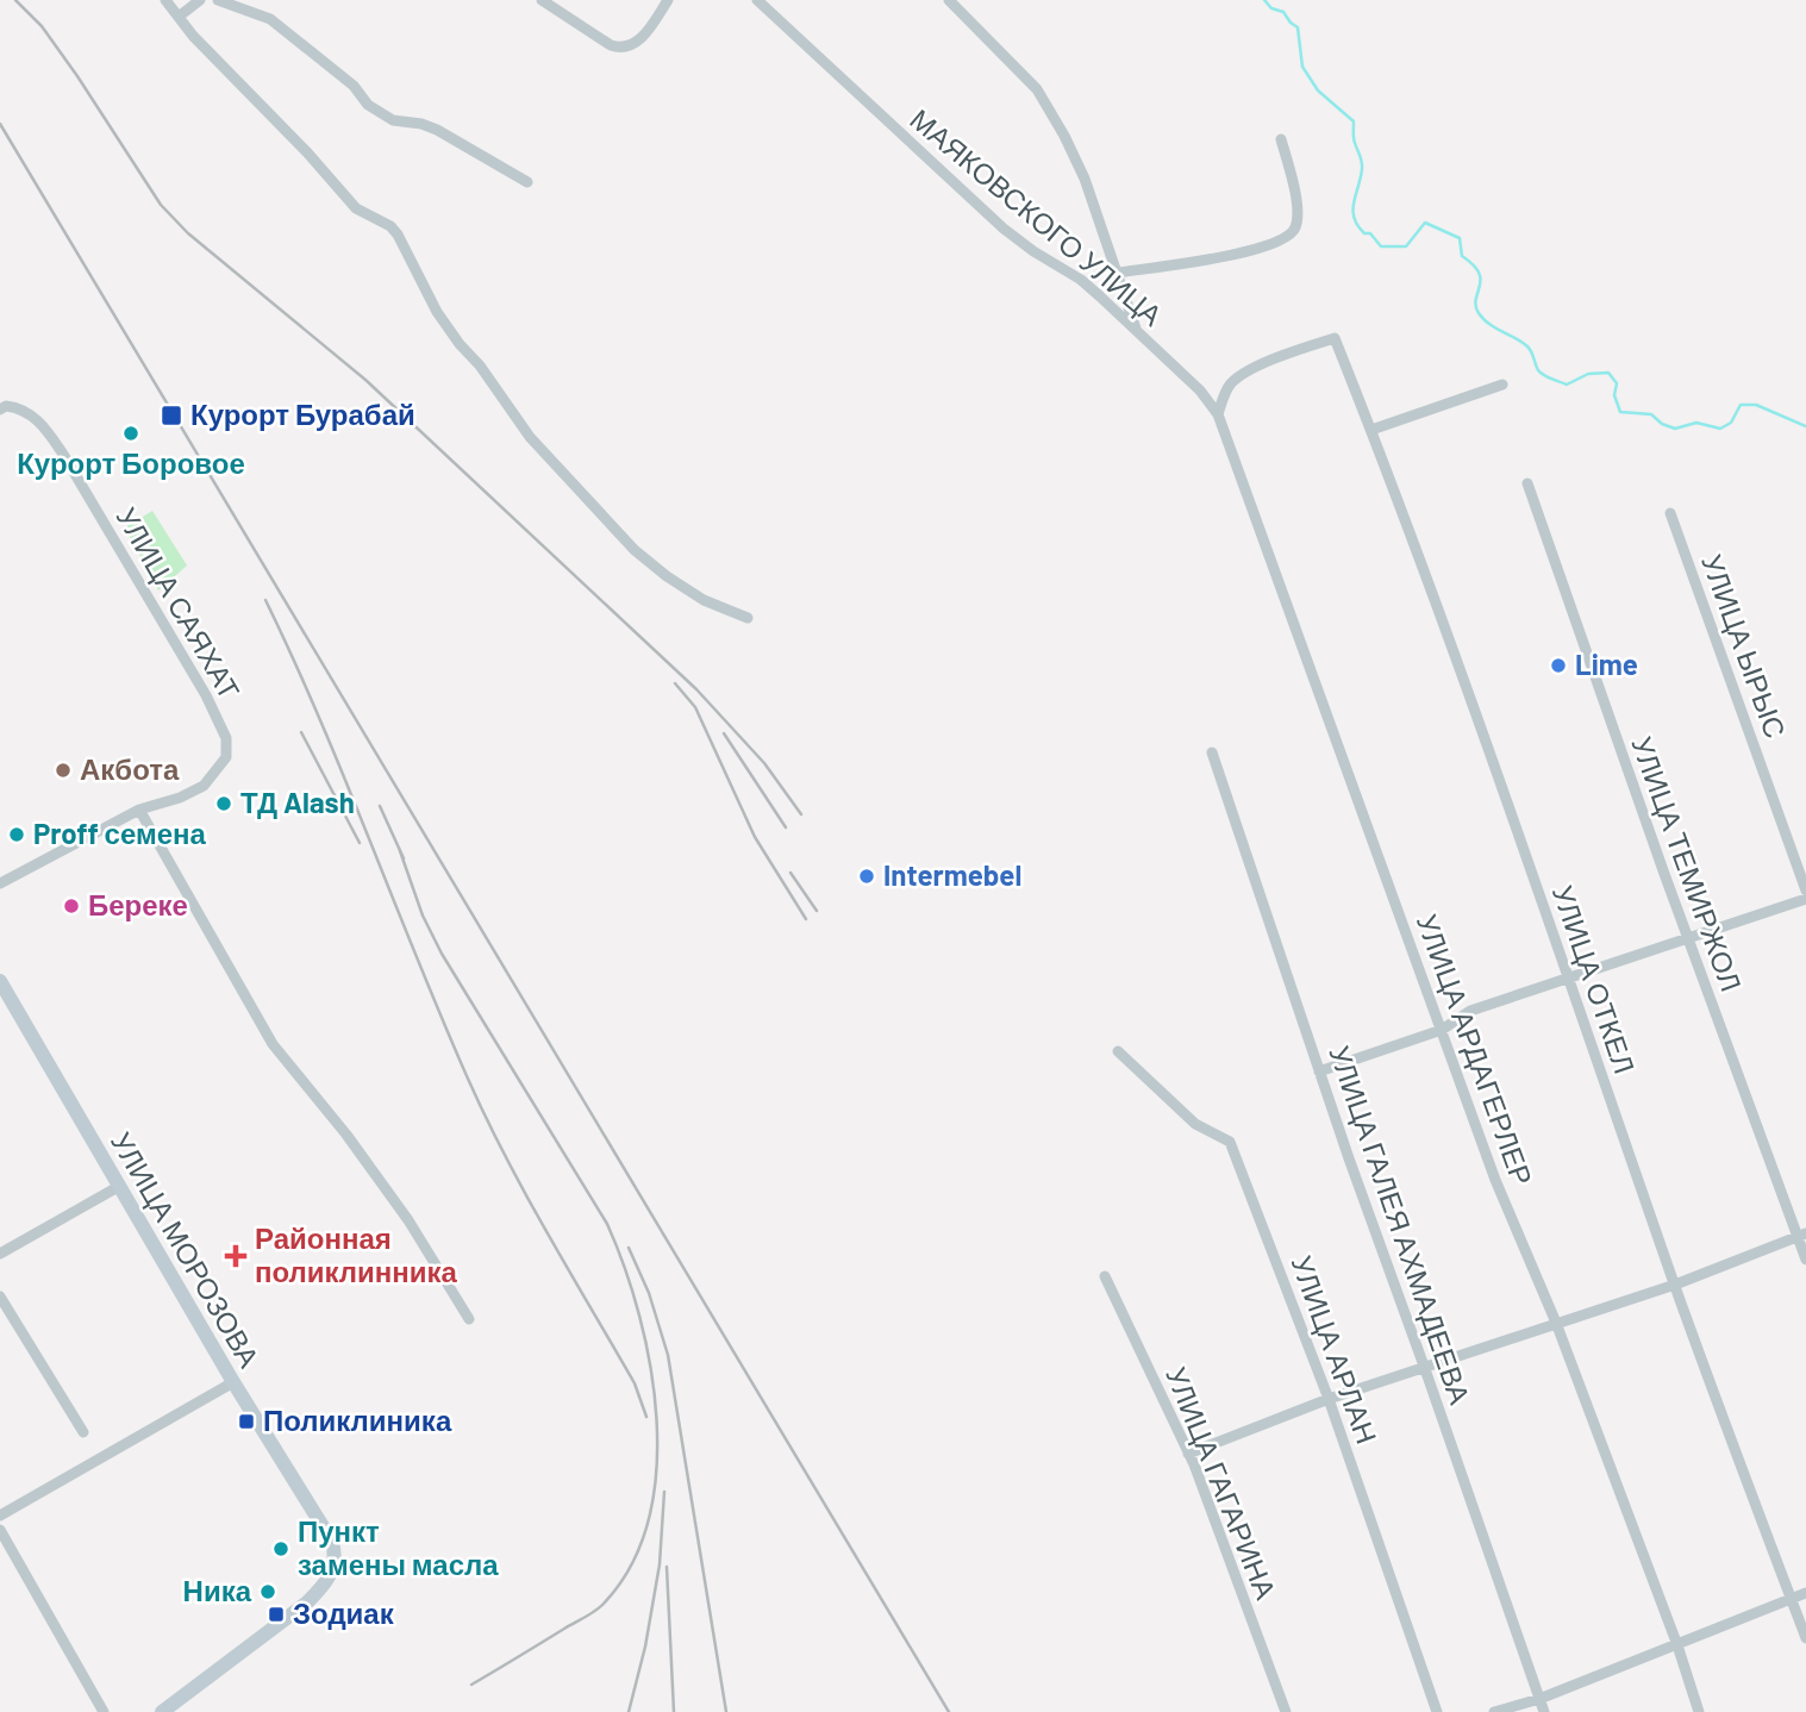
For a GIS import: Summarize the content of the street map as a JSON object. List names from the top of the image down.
{
  "streets": {
    "main road": ["УЛИЦА МОРОЗОВА"],
    "street": [
      "МАЯКОВСКОГО УЛИЦА",
      "УЛИЦА САЯХАТ",
      "УЛИЦА ЫРЫС",
      "УЛИЦА ТЕМИРЖОЛ",
      "УЛИЦА ОТКЕЛ",
      "УЛИЦА АРДАГЕРЛЕР",
      "УЛИЦА ГАЛЕЯ АХМАДЕЕВА",
      "УЛИЦА АРЛАН",
      "УЛИЦА ГАГАРИНА"
    ]
  },
  "crossings": [
    ["МАЯКОВСКОГО УЛИЦА", "УЛИЦА АРДАГЕРЛЕР"],
    ["УЛИЦА ОТКЕЛ", "УЛИЦА АРДАГЕРЛЕР"]
  ],
  "places": {
    "transit": ["Курорт Бурабай", "Поликлиника", "Зодиак"],
    "other": [
      "Курорт Боровое",
      "Lime",
      "Акбота",
      "ТД Alash",
      "Proff семена",
      "Intermebel",
      "Береке",
      "Пункт замены масла",
      "Ника"
    ],
    "health": ["Районная поликлинника"]
  }
}
